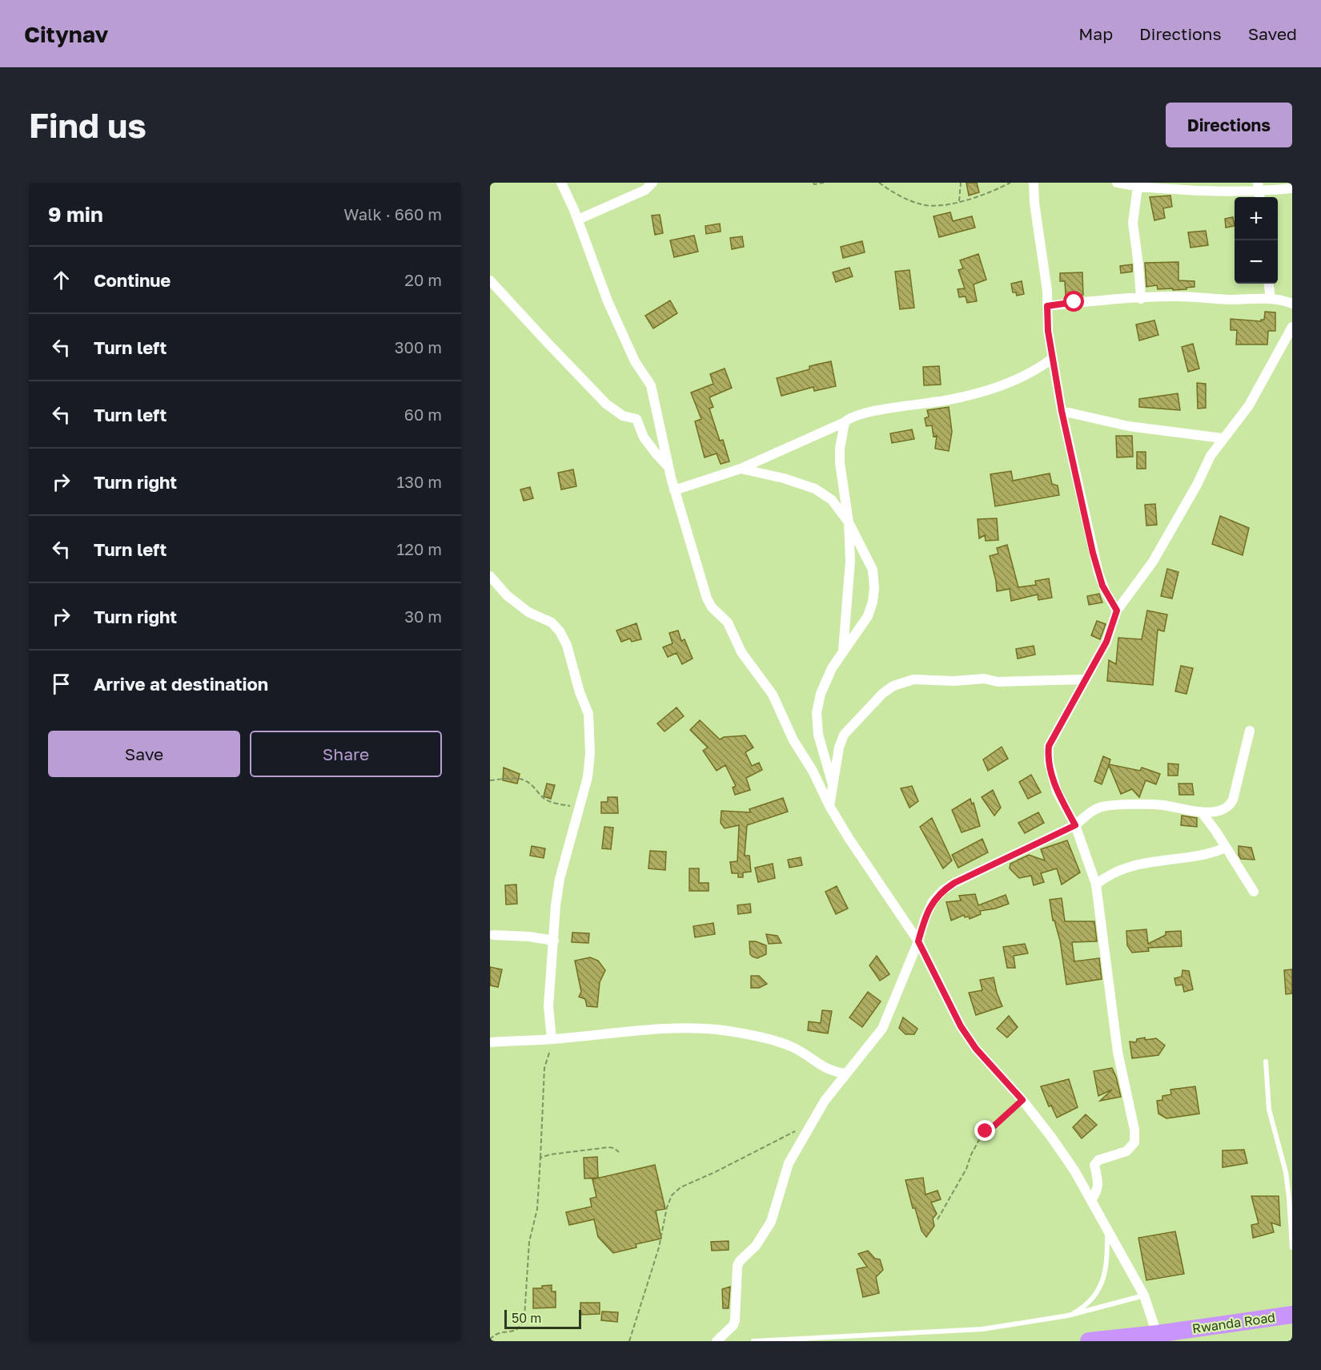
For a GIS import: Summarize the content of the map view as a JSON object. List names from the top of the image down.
{
  "streets": {
    "highway": ["Rwanda Road"]
  },
  "scale_bar": "50 m",
  "page": {
    "header": "Citynav",
    "nav": ["Map", "Directions", "Saved"],
    "buttons": [
      "Directions",
      ["Save", "Share"]
    ],
    "title": "Find us",
    "heading": ["9 min", "Walk · 660 m"],
    "map_buttons": ["+", "−"],
    "list": [
      ["Continue", "20 m"],
      ["Turn left", "300 m"],
      ["Turn left", "60 m"],
      ["Turn right", "130 m"],
      ["Turn left", "120 m"],
      ["Turn right", "30 m"],
      "Arrive at destination"
    ],
    "scale": "50 m"
  }
}
